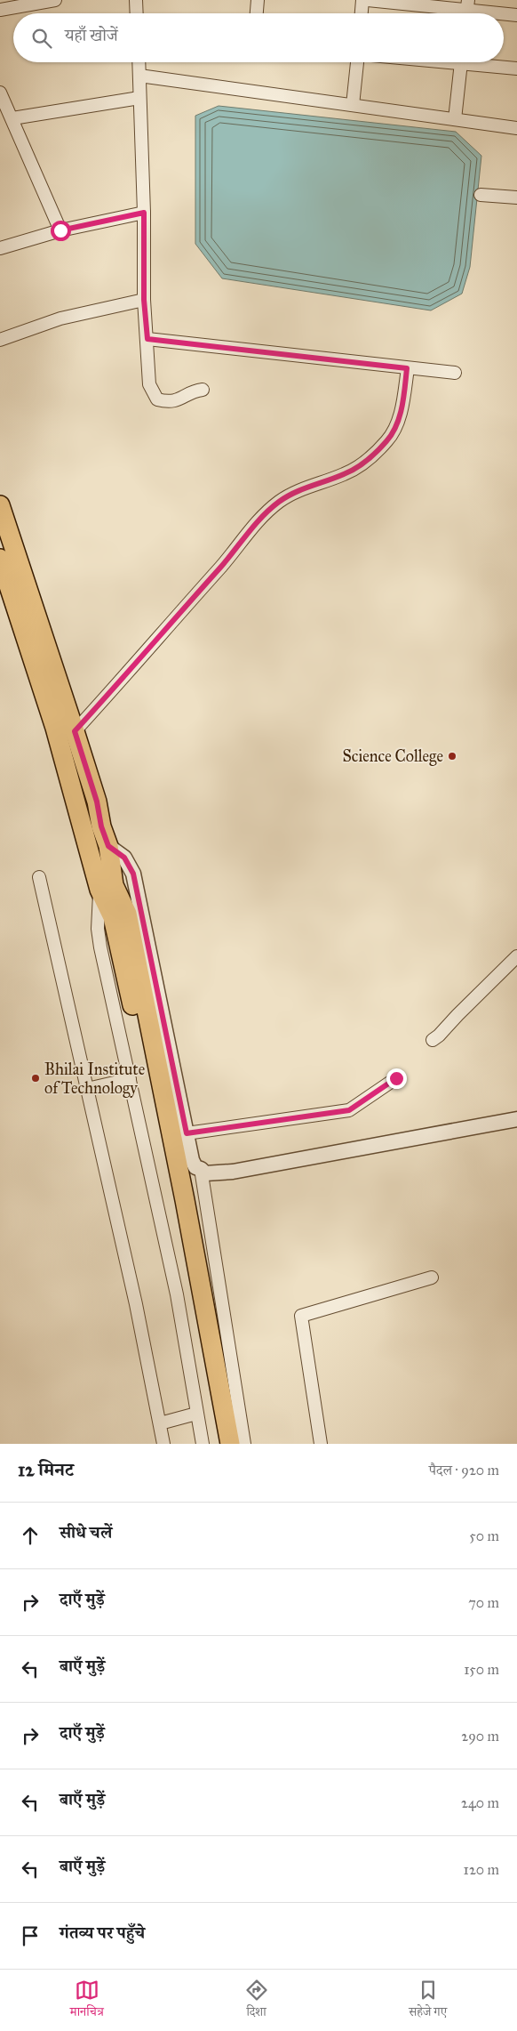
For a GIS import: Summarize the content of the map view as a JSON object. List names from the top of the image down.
{
  "places": ["Science College", "Bhilai Institute of Technology"],
  "page": {
    "search": "यहाँ खोजें",
    "heading": ["12 मिनट", "पैदल · 920 m"],
    "list": [
      ["सीधे चलें", "50 m"],
      ["दाएँ मुड़ें", "70 m"],
      ["बाएँ मुड़ें", "150 m"],
      ["दाएँ मुड़ें", "290 m"],
      ["बाएँ मुड़ें", "240 m"],
      ["बाएँ मुड़ें", "120 m"],
      "गंतव्य पर पहुँचे"
    ],
    "nav": ["मानचित्र", "दिशा", "सहेजे गए"]
  }
}
